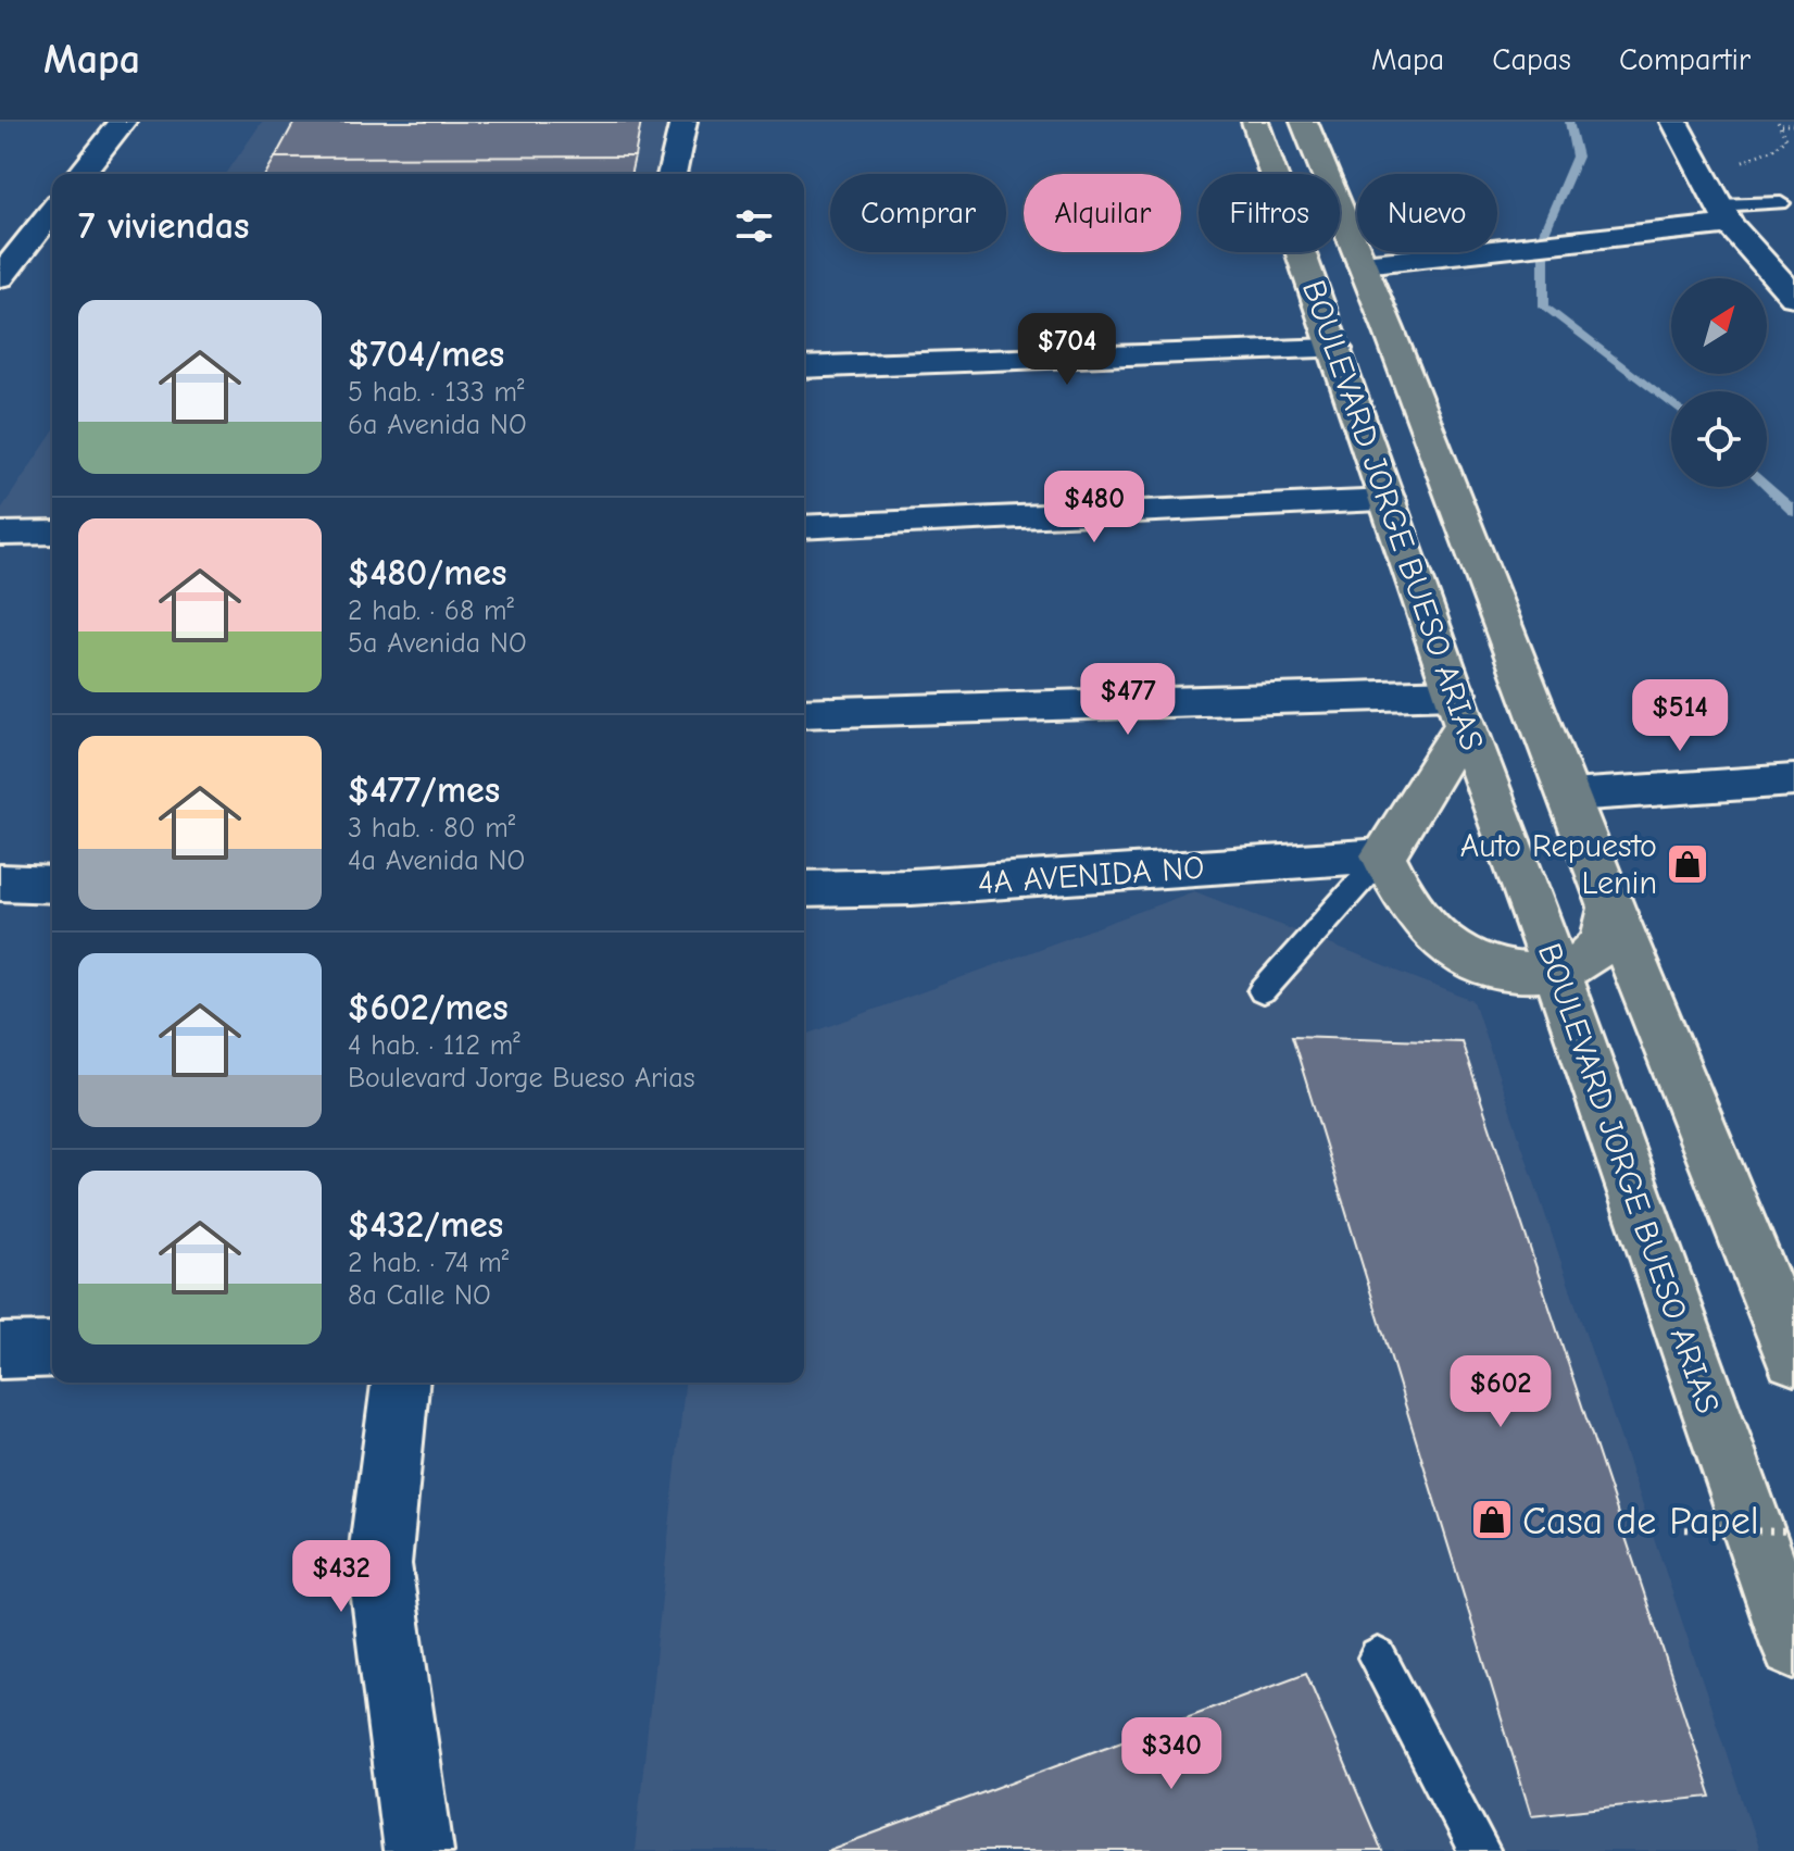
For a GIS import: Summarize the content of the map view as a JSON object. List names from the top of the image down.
{
  "streets": {
    "main road": ["BOULEVARD JORGE BUESO ARIAS"],
    "street": ["4A AVENIDA NO"]
  },
  "places": {
    "shop": ["Auto Repuesto Lenin", "Casa de Papel"]
  },
  "north": "top right",
  "page": {
    "header": "Mapa",
    "nav": ["Mapa", "Capas", "Compartir"],
    "chip": [
      "Comprar",
      "Alquilar",
      "Filtros",
      "Nuevo"
    ],
    "heading": "7 viviendas",
    "list": [
      {
        "name": "$704/mes",
        "note": "5 hab. · 133 m² · 6a Avenida NO"
      },
      {
        "name": "$480/mes",
        "note": "2 hab. · 68 m² · 5a Avenida NO"
      },
      {
        "name": "$477/mes",
        "note": "3 hab. · 80 m² · 4a Avenida NO"
      },
      {
        "name": "$602/mes",
        "note": "4 hab. · 112 m² · Boulevard Jorge Bueso Arias"
      },
      {
        "name": "$432/mes",
        "note": "2 hab. · 74 m² · 8a Calle NO"
      }
    ],
    "price": [
      "$704",
      "$480",
      "$477",
      "$514",
      "$602",
      "$432",
      "$340"
    ]
  }
}
